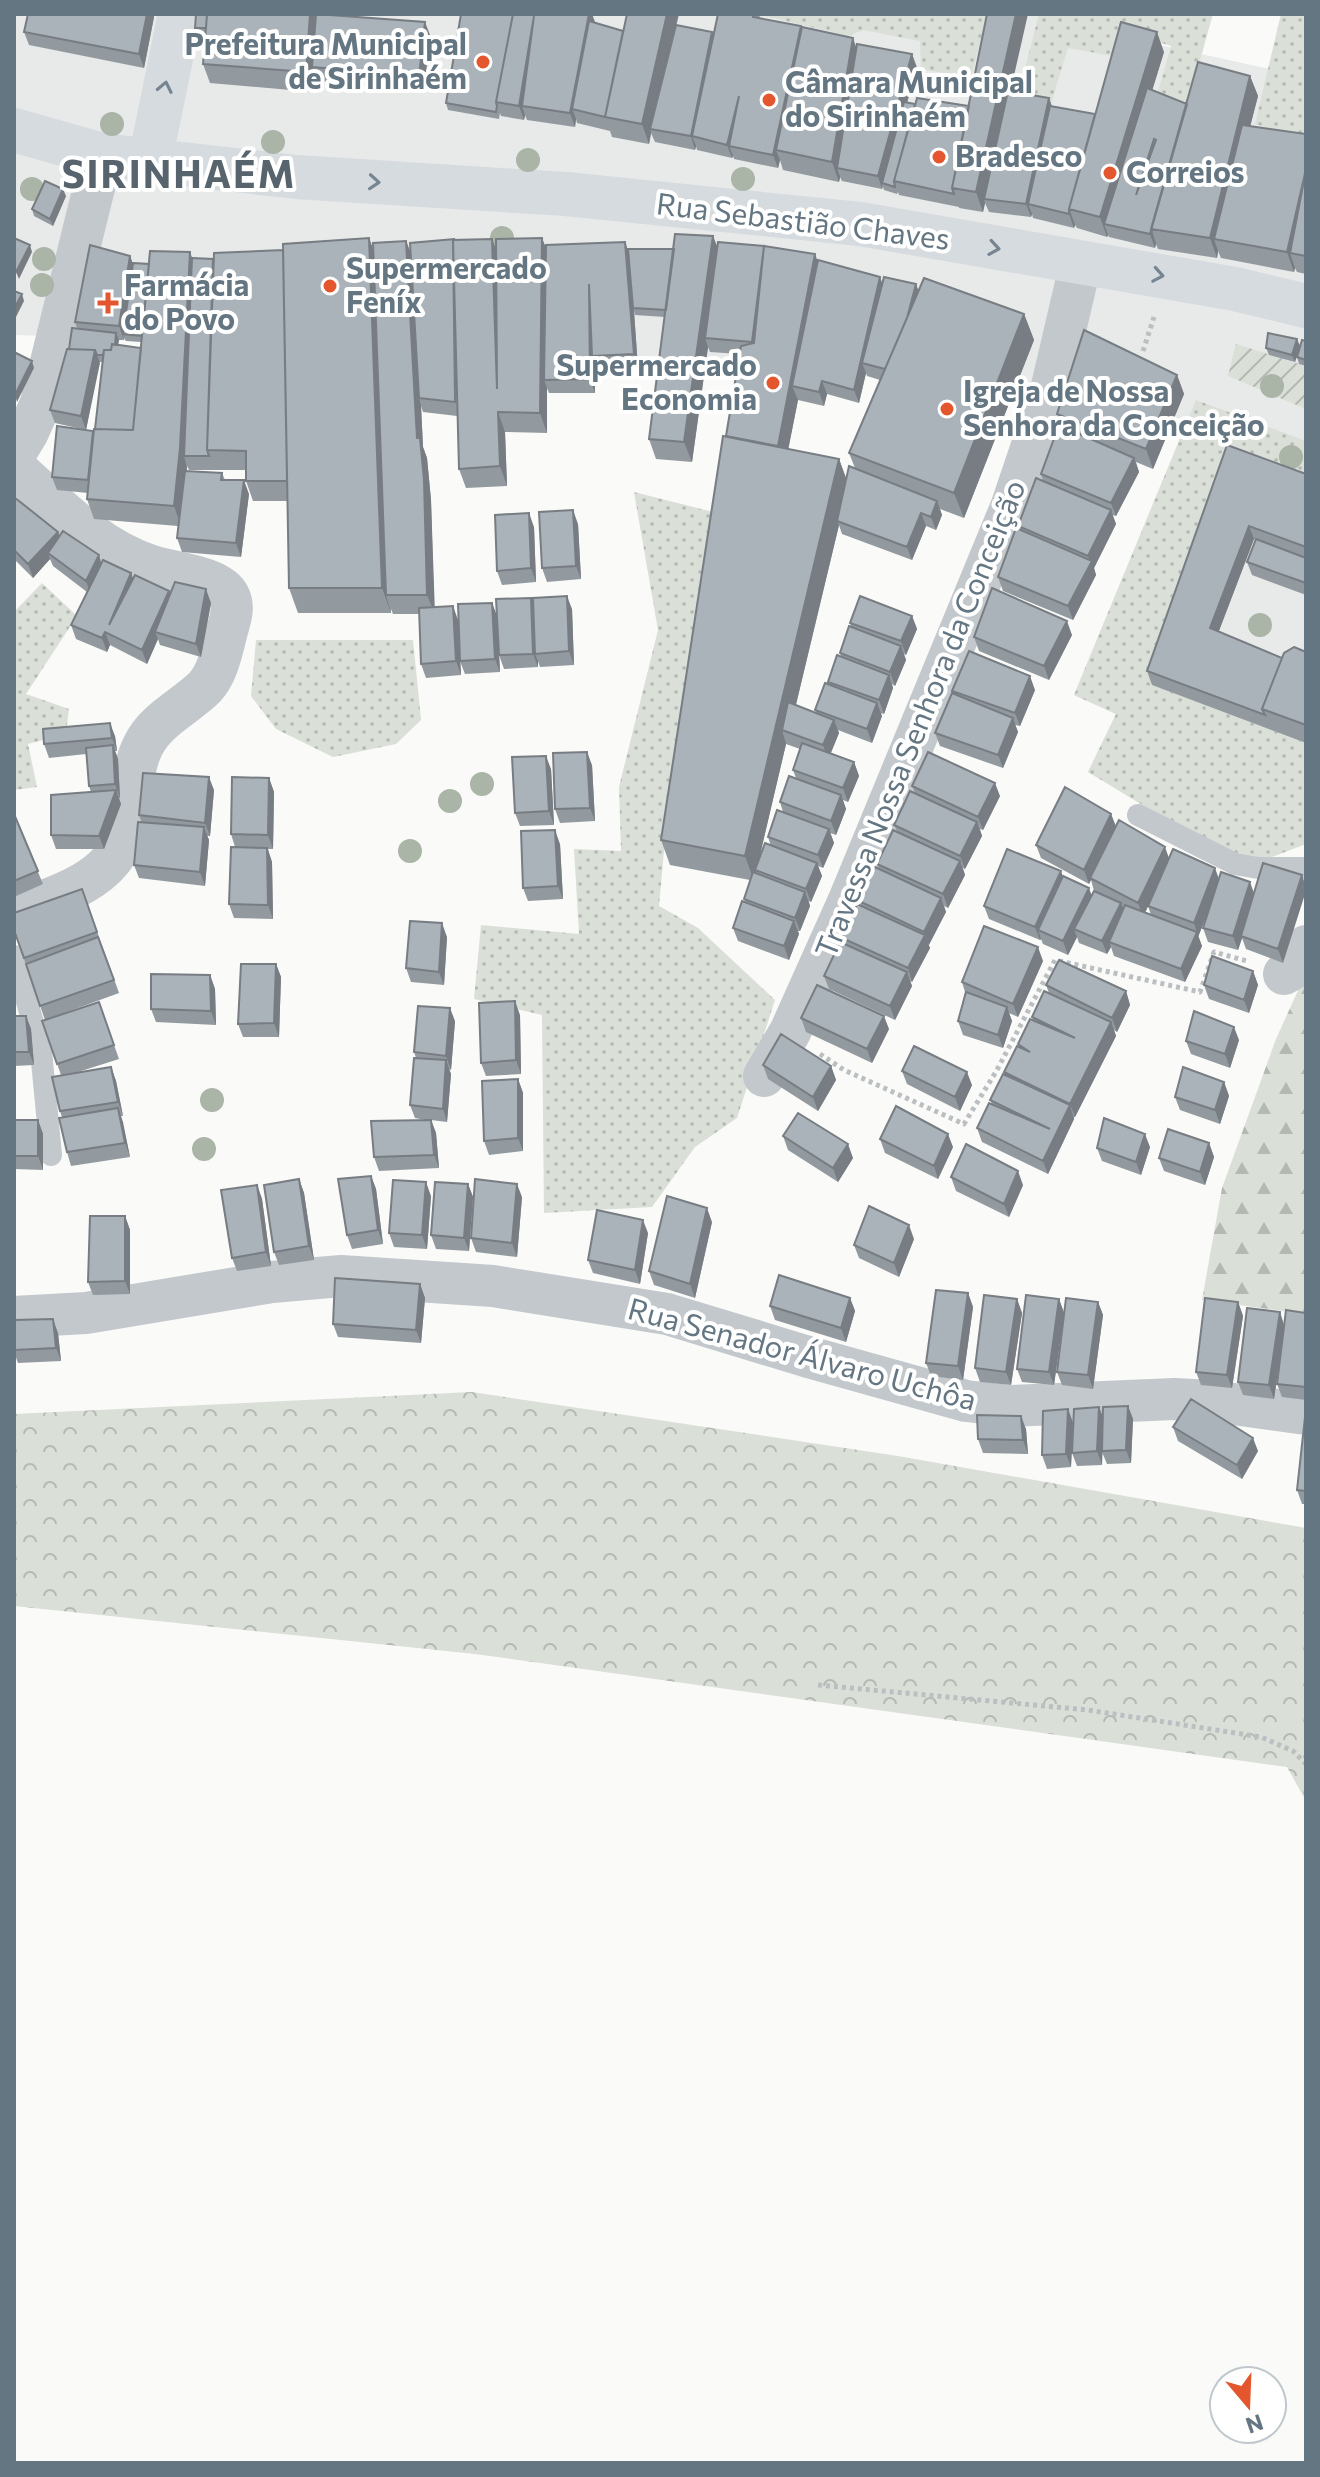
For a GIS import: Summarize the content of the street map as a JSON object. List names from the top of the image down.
{
  "streets": {
    "main road": ["Rua Sebastião Chaves"],
    "street": ["Travessa Nossa Senhora da Conceição", "Rua Senador Álvaro Uchôa"]
  },
  "crossings": [
    ["Rua Sebastião Chaves", "Travessa Nossa Senhora da Conceição"]
  ],
  "one_way": ["Rua Sebastião Chaves"],
  "districts": ["SIRINHAÉM"],
  "places": {
    "other": [
      "Prefeitura Municipal de Sirinhaém",
      "Câmara Municipal do Sirinhaém",
      "Bradesco",
      "Correios",
      "Supermercado Feníx",
      "Supermercado Economia",
      "Igreja de Nossa Senhora da Conceição"
    ],
    "health": ["Farmácia do Povo"]
  },
  "north": "bottom"
}
